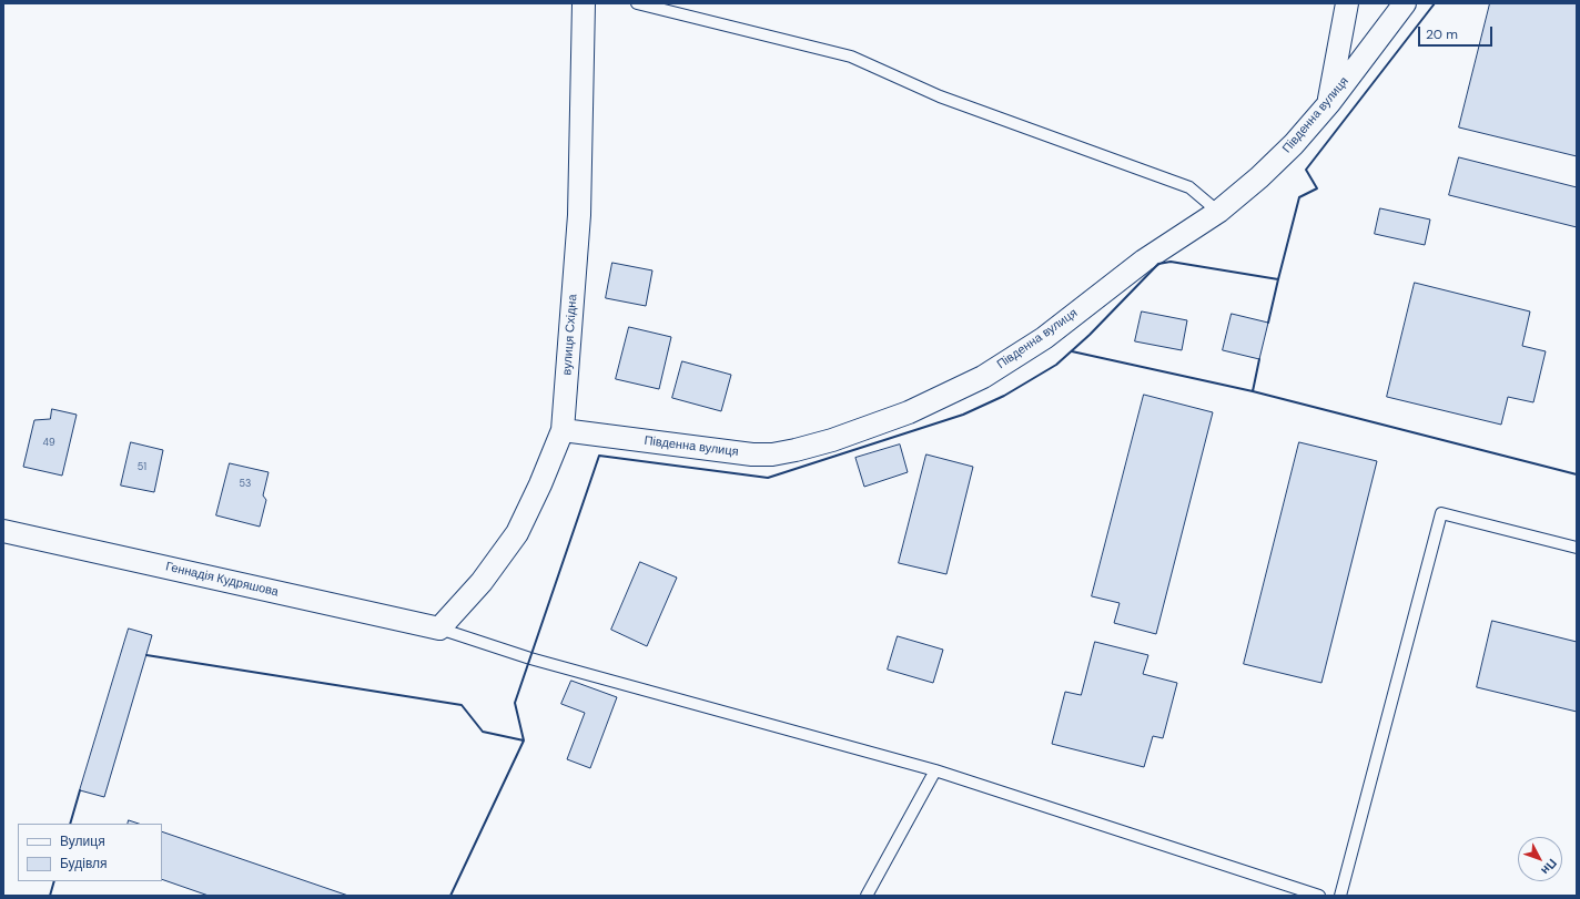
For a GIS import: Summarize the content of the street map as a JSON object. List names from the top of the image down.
{
  "streets": {
    "street": ["Південна вулиця", "вулиця Східна", "Геннадія Кудряшова"]
  },
  "crossings": [
    ["Південна вулиця", "вулиця Східна"],
    ["вулиця Східна", "Геннадія Кудряшова"]
  ],
  "house_numbers": ["49", "51", "53"],
  "legend": ["Вулиця", "Будівля"],
  "scale_bar": "20 m",
  "north": "bottom right"
}
